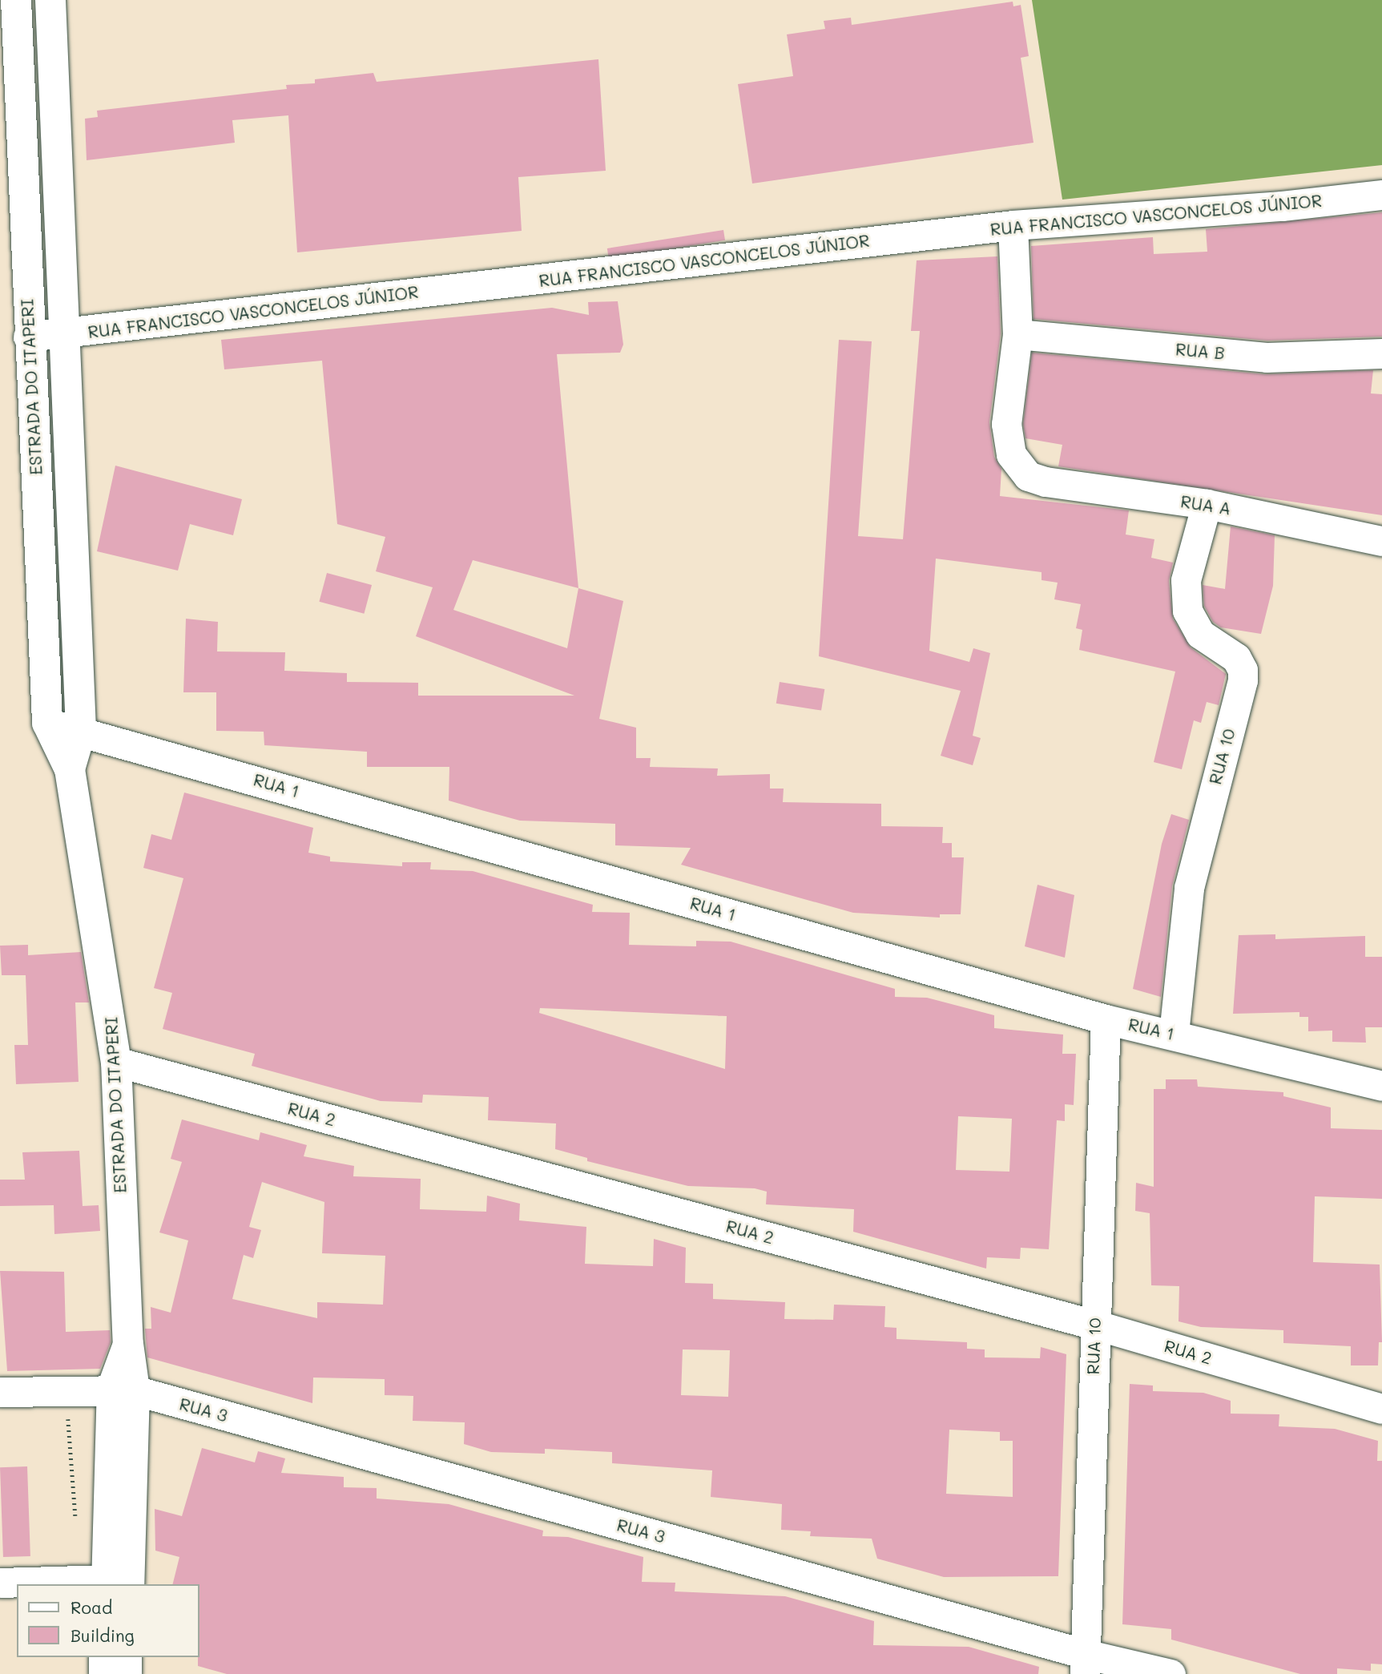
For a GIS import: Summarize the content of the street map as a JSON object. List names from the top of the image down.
{
  "streets": {
    "street": [
      "RUA FRANCISCO VASCONCELOS JÚNIOR",
      "RUA B",
      "ESTRADA DO ITAPERI",
      "RUA A",
      "RUA 10",
      "RUA 1",
      "RUA 2",
      "RUA 3"
    ]
  },
  "crossings": [
    ["RUA FRANCISCO VASCONCELOS JÚNIOR", "ESTRADA DO ITAPERI"],
    ["RUA B", "RUA A"],
    ["ESTRADA DO ITAPERI", "RUA 1"],
    ["ESTRADA DO ITAPERI", "RUA 2"],
    ["ESTRADA DO ITAPERI", "RUA 3"],
    ["RUA A", "RUA 10"],
    ["RUA 10", "RUA 1"],
    ["RUA 10", "RUA 2"],
    ["RUA 10", "RUA 3"]
  ],
  "legend": ["Road", "Building"]
}
